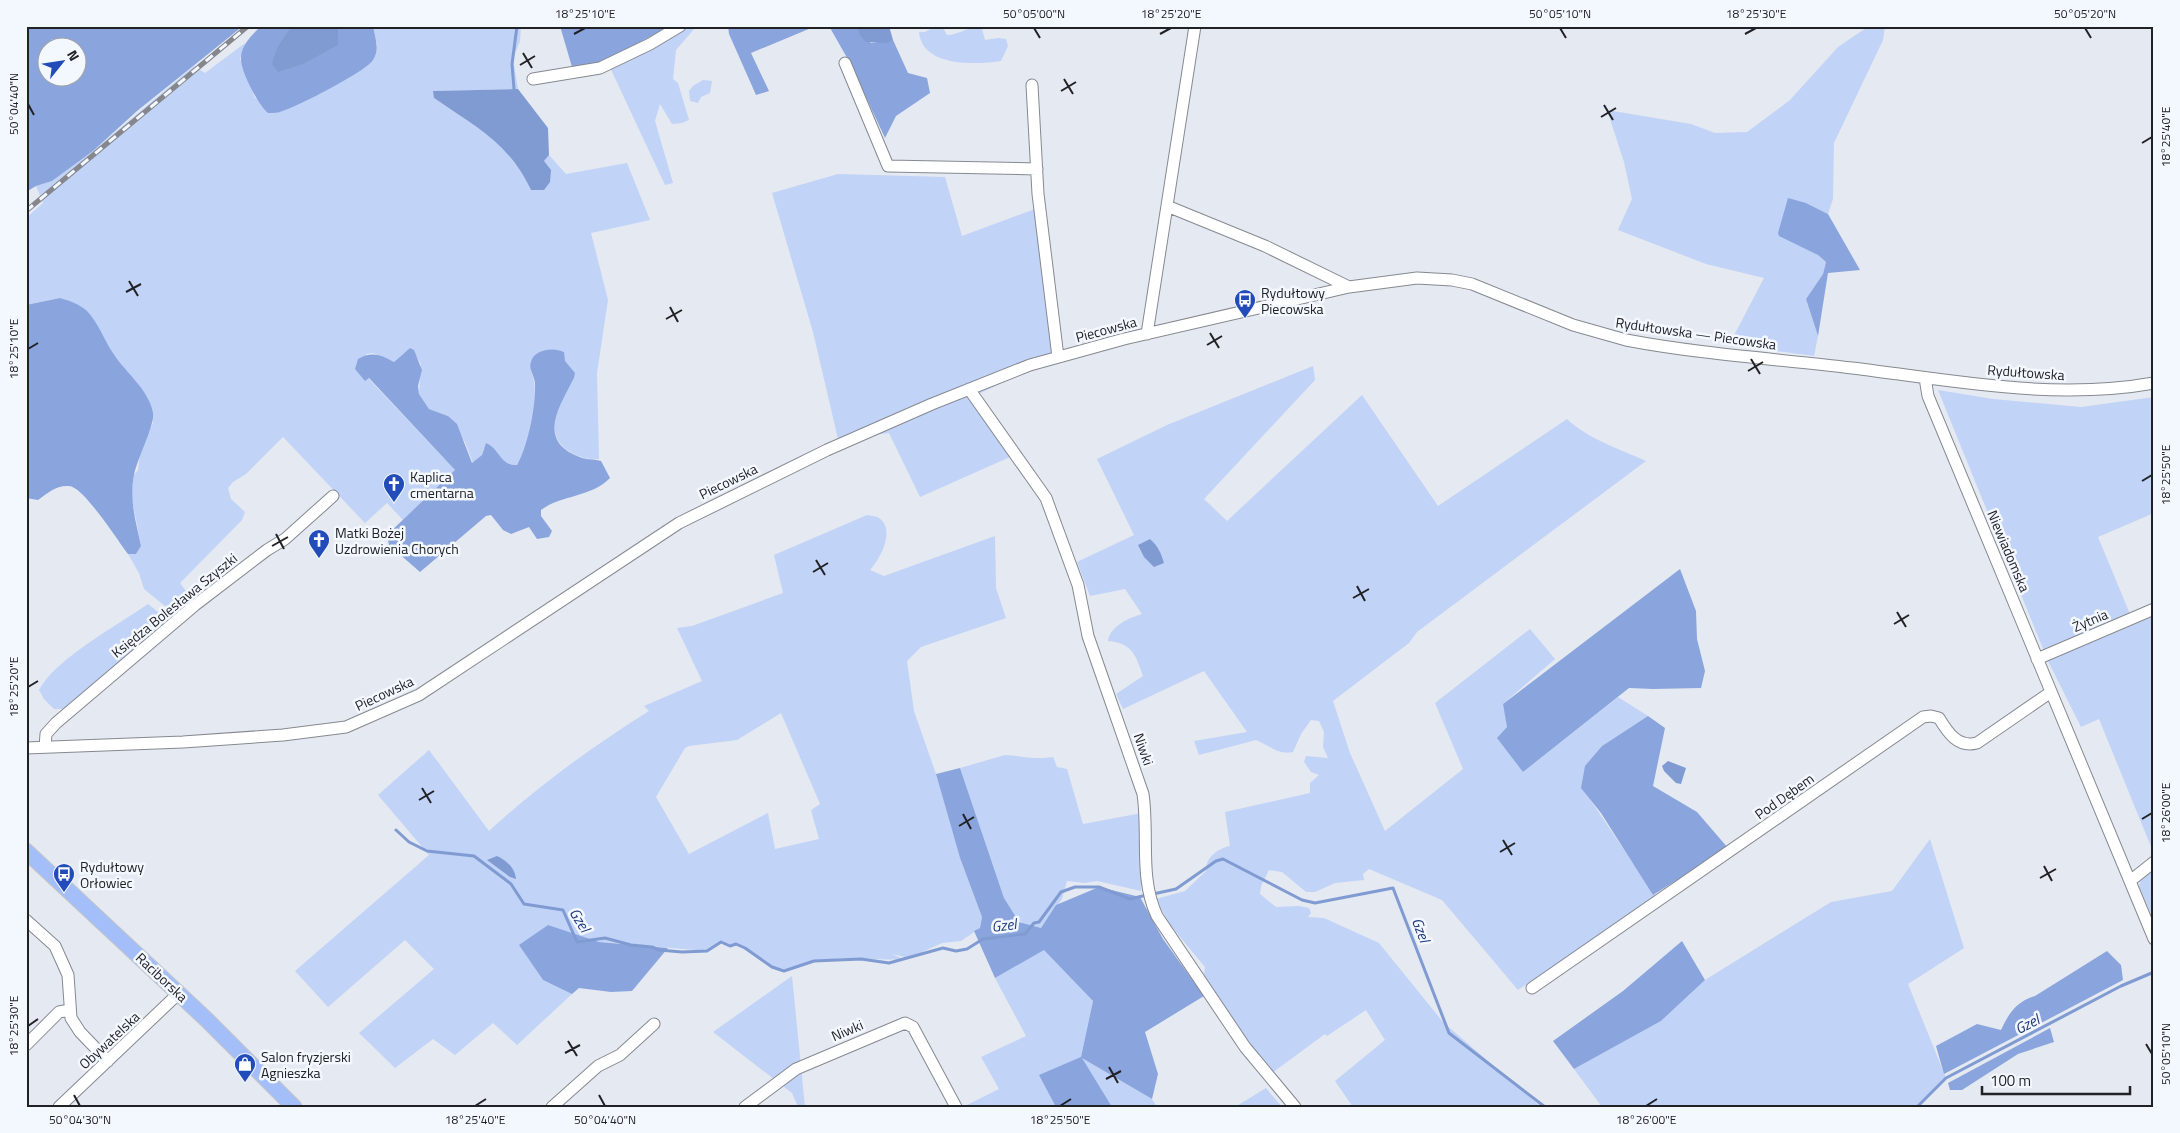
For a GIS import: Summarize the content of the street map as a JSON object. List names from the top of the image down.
{
  "streets": {
    "main road": ["Raciborska"],
    "street": [
      "Piecowska",
      "Rydułtowska — Piecowska",
      "Rydułtowska",
      "Niewiadomska",
      "Księdza Bolesława Szyszki",
      "Żytnia",
      "Niwki",
      "Pod Dębem",
      "Obywatelska"
    ]
  },
  "crossings": [
    ["Piecowska", "Rydułtowska — Piecowska"],
    ["Piecowska", "Księdza Bolesława Szyszki"],
    ["Piecowska", "Niwki"],
    ["Rydułtowska — Piecowska", "Rydułtowska"],
    ["Rydułtowska — Piecowska", "Niewiadomska"],
    ["Rydułtowska", "Niewiadomska"],
    ["Niewiadomska", "Żytnia"],
    ["Niewiadomska", "Pod Dębem"],
    ["Raciborska", "Obywatelska"]
  ],
  "water": ["Gzel"],
  "places": {
    "bus stop": ["Rydułtowy Piecowska", "Rydułtowy Orłowiec"],
    "church": ["Kaplica cmentarna", "Matki Bożej Uzdrowienia Chorych"],
    "shop": ["Salon fryzjerski Agnieszka"]
  },
  "scale_bar": "100 m",
  "north": "top right",
  "coordinates": [
    "18°25'10\"E",
    "50°05'00\"N",
    "18°25'20\"E",
    "50°05'10\"N",
    "18°25'30\"E",
    "50°05'20\"N",
    "50°04'40\"N",
    "18°25'40\"E",
    "18°25'50\"E",
    "18°26'00\"E",
    "50°04'30\"N"
  ]
}
